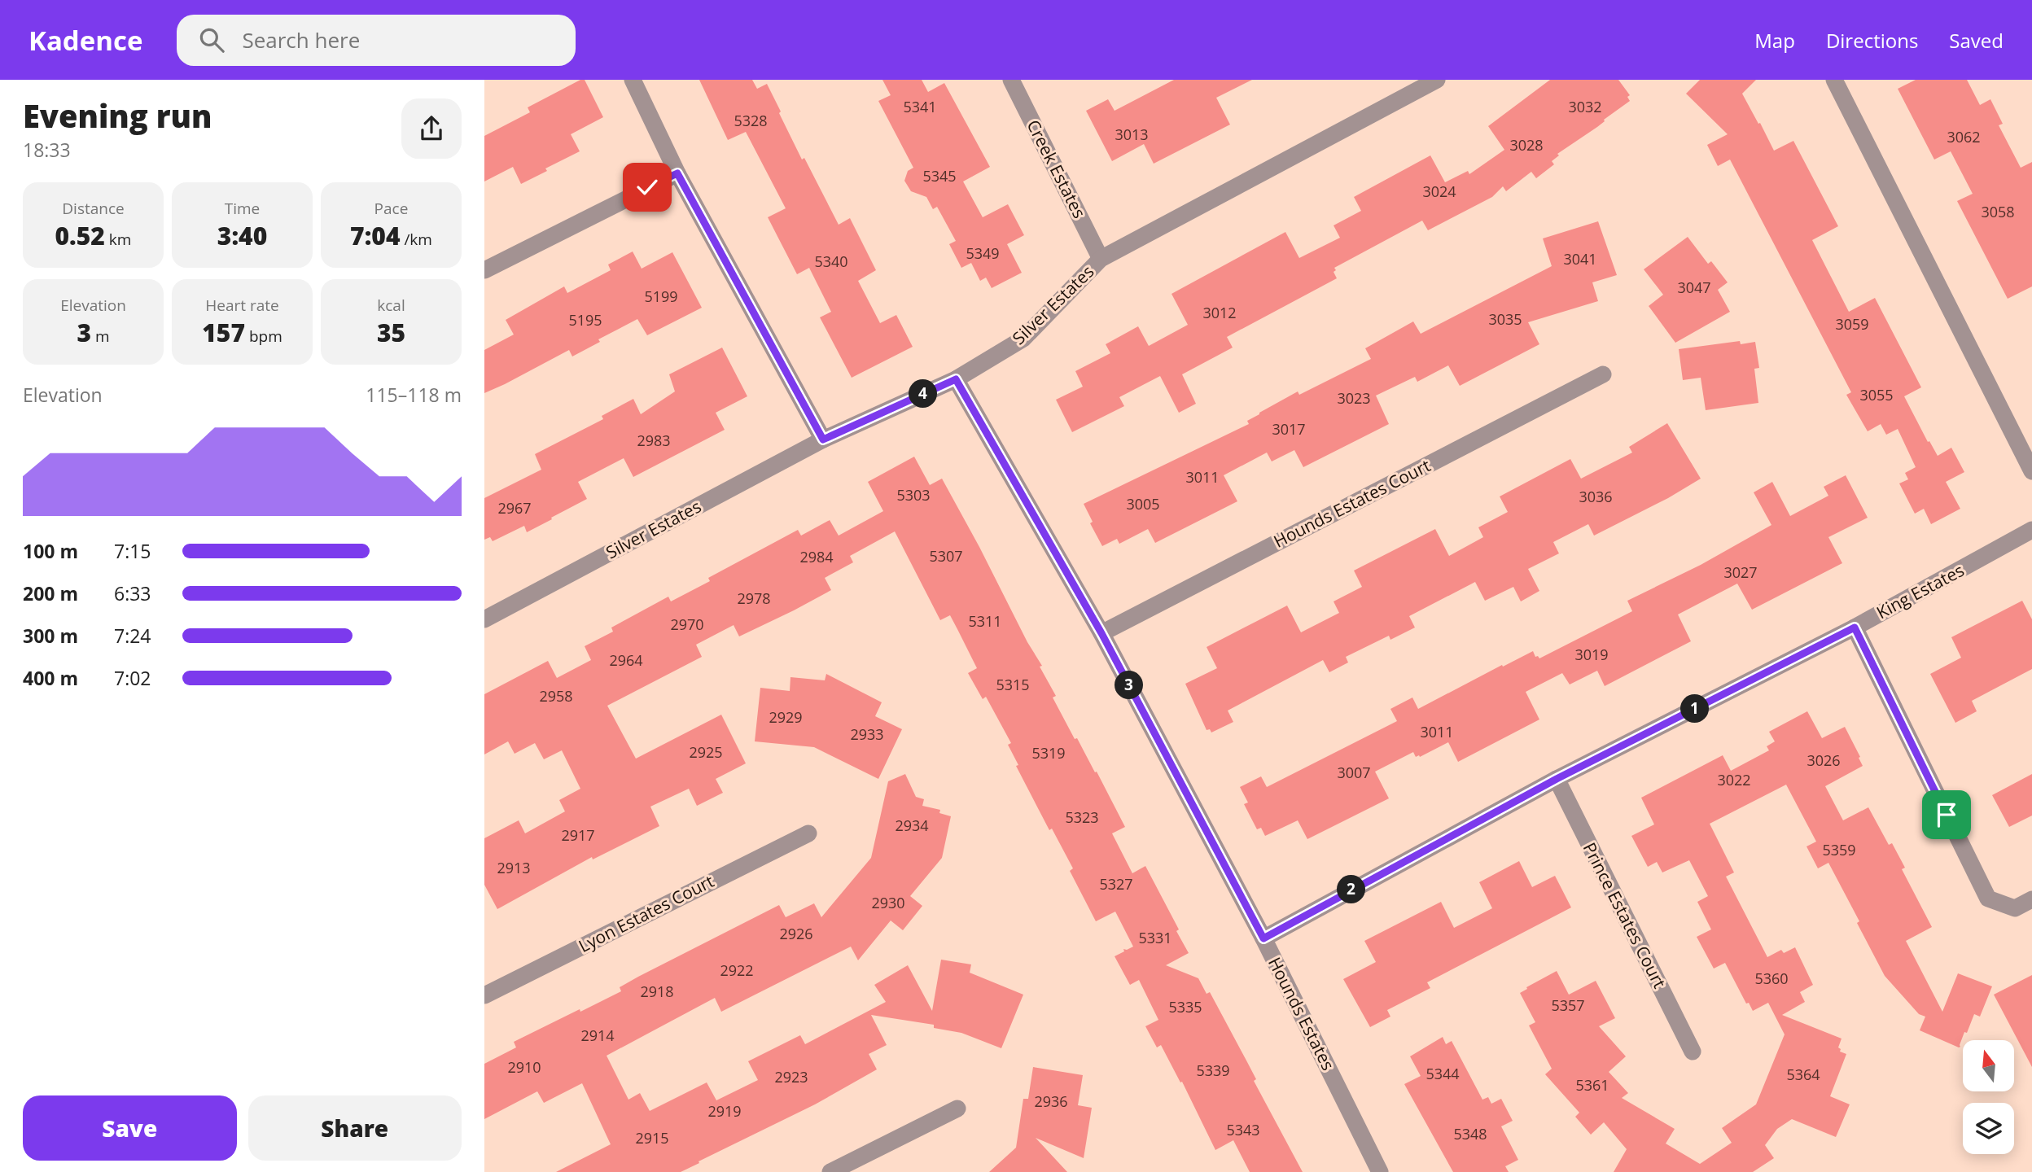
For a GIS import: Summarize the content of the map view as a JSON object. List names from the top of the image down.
{
  "streets": {
    "street": [
      "Creek Estates",
      "Silver Estates",
      "Hounds Estates Court",
      "King Estates",
      "Lyon Estates Court",
      "Prince Estates Court",
      "Hounds Estates"
    ]
  },
  "crossings": [
    ["Creek Estates", "Silver Estates"],
    ["Silver Estates", "Hounds Estates"],
    ["Hounds Estates Court", "Hounds Estates"],
    ["King Estates", "Prince Estates Court"],
    ["King Estates", "Hounds Estates"]
  ],
  "house_numbers": [
    "5341",
    "3032",
    "5328",
    "3013",
    "3062",
    "3028",
    "5345",
    "3024",
    "3058",
    "5349",
    "3041",
    "5340",
    "3047",
    "5199",
    "3012",
    "3035",
    "5195",
    "3059",
    "3055",
    "3023",
    "3017",
    "2983",
    "3011",
    "5303",
    "3036",
    "3005",
    "2967",
    "5307",
    "2984",
    "3027",
    "2978",
    "5311",
    "2970",
    "3019",
    "2964",
    "5315",
    "2958",
    "2929",
    "3011",
    "2933",
    "2925",
    "5319",
    "3026",
    "3007",
    "3022",
    "5323",
    "2934",
    "2917",
    "5359",
    "2913",
    "5327",
    "2930",
    "2926",
    "5331",
    "2922",
    "5360",
    "2918",
    "5357",
    "5335",
    "2914",
    "2910",
    "5339",
    "5344",
    "5364",
    "2923",
    "5361",
    "2936",
    "2919",
    "5343",
    "5348",
    "2915"
  ],
  "north": "top",
  "page": {
    "header": "Kadence",
    "search": "Search here",
    "nav": ["Map", "Directions", "Saved"],
    "heading": ["Evening run", "18:33"],
    "stats": [
      ["Distance", "0.52 km"],
      ["Time", "3:40"],
      ["Pace", "7:04 /km"],
      ["Elevation", "3 m"],
      ["Heart rate", "157 bpm"],
      ["kcal", "35"]
    ],
    "chart": ["Elevation", "115–118 m"],
    "pins": [
      "4",
      "3",
      "1",
      "2"
    ],
    "list": [
      {
        "name": "100 m",
        "note": "7:15"
      },
      {
        "name": "200 m",
        "note": "6:33"
      },
      {
        "name": "300 m",
        "note": "7:24"
      },
      {
        "name": "400 m",
        "note": "7:02"
      }
    ],
    "buttons": ["Save", "Share"]
  }
}
